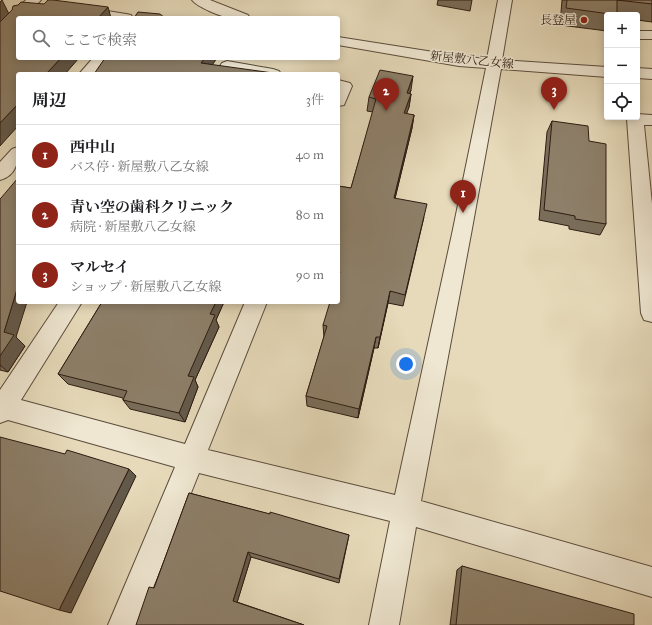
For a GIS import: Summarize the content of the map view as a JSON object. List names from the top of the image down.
{
  "streets": {
    "street": ["新屋敷八乙女線"]
  },
  "places": ["長登屋"],
  "page": {
    "map_buttons": ["+", "−"],
    "search": "ここで検索",
    "heading": ["周辺", "3件"],
    "pins": ["3", "2", "1"],
    "list": [
      {
        "mark": "1",
        "name": "西中山",
        "note": "バス停 · 新屋敷八乙女線",
        "value": "40 m"
      },
      {
        "mark": "2",
        "name": "青い空の歯科クリニック",
        "note": "病院 · 新屋敷八乙女線",
        "value": "80 m"
      },
      {
        "mark": "3",
        "name": "マルセイ",
        "note": "ショップ · 新屋敷八乙女線",
        "value": "90 m"
      }
    ]
  }
}
